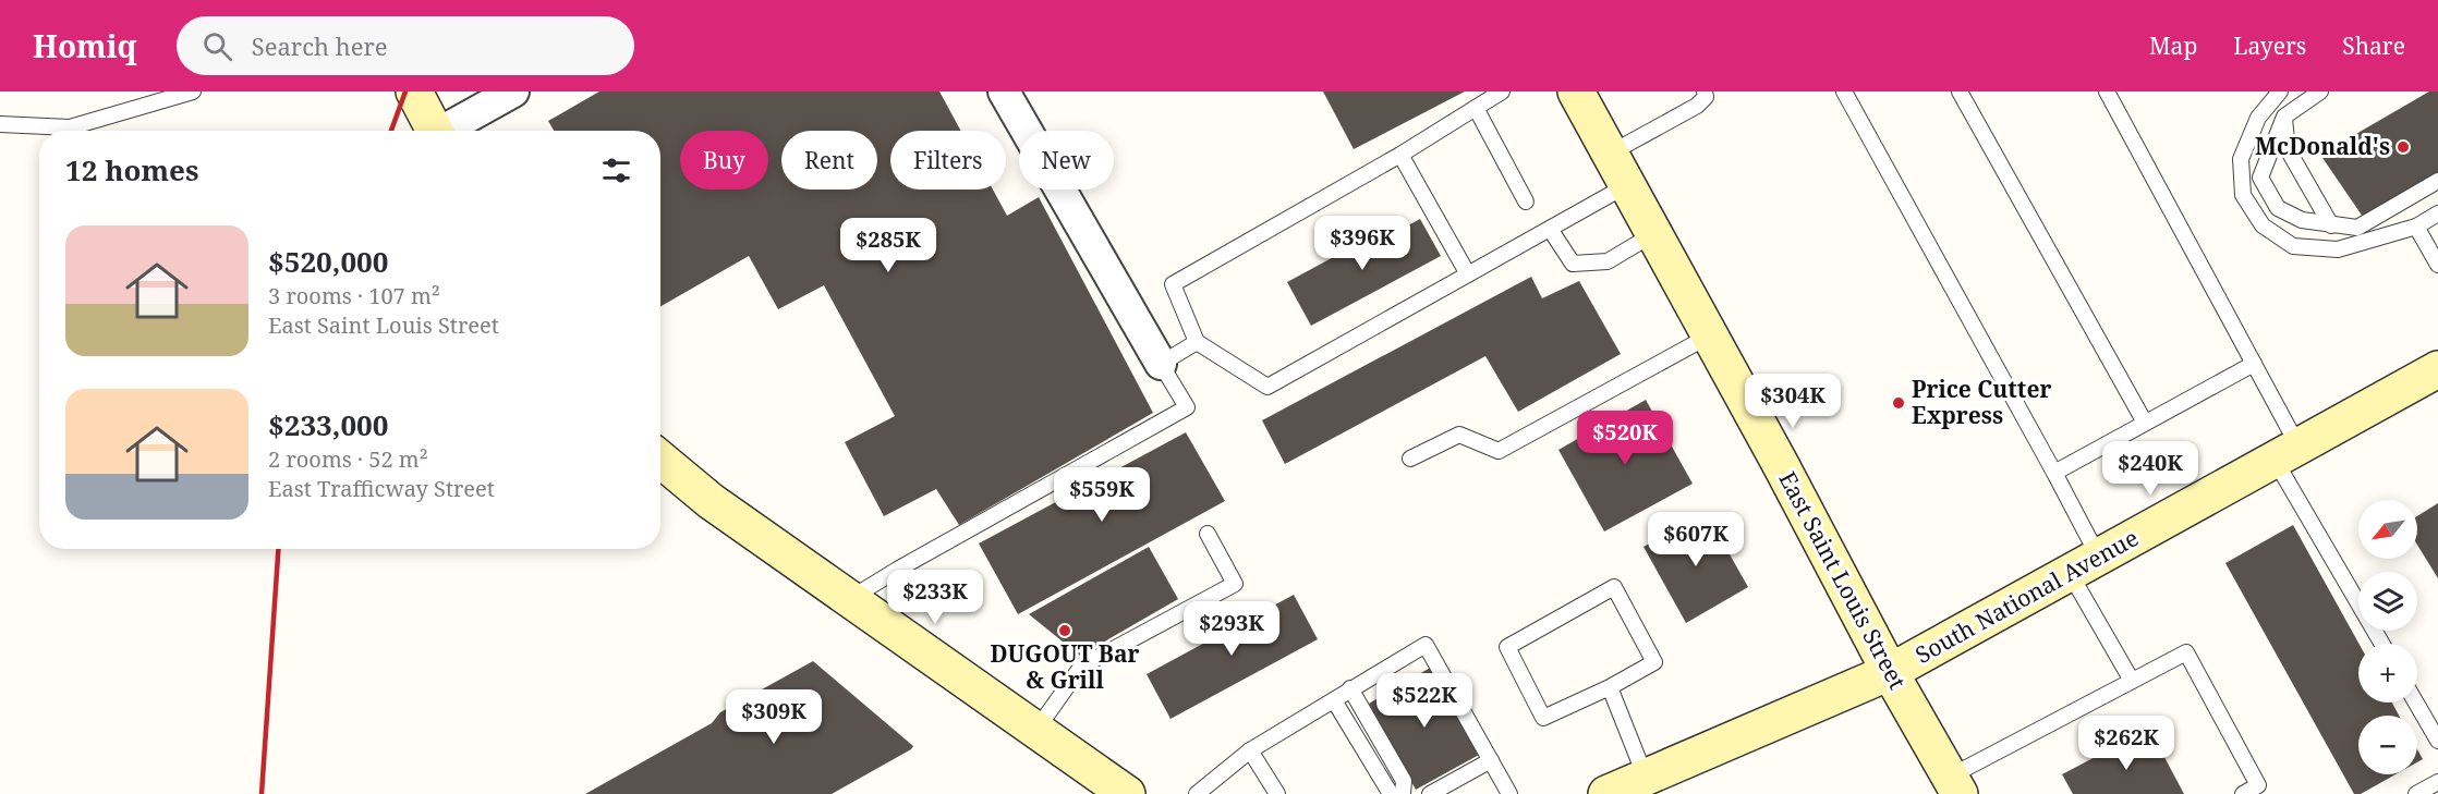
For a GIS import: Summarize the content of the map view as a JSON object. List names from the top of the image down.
{
  "streets": {
    "main road": ["East Saint Louis Street", "South National Avenue"]
  },
  "crossings": [
    ["East Saint Louis Street", "South National Avenue"]
  ],
  "places": ["McDonald's", "Price Cutter Express", "DUGOUT Bar & Grill"],
  "north": "bottom left",
  "page": {
    "header": "Homiq",
    "search": "Search here",
    "nav": ["Map", "Layers", "Share"],
    "chip": [
      "Buy",
      "Rent",
      "Filters",
      "New"
    ],
    "heading": "12 homes",
    "list": [
      {
        "name": "$520,000",
        "note": "3 rooms · 107 m² · East Saint Louis Street"
      },
      {
        "name": "$233,000",
        "note": "2 rooms · 52 m² · East Trafficway Street"
      }
    ],
    "price": [
      "$396K",
      "$285K",
      "$304K",
      "$520K",
      "$240K",
      "$559K",
      "$607K",
      "$233K",
      "$293K",
      "$522K",
      "$309K",
      "$262K"
    ],
    "map_buttons": ["+", "−"]
  }
}
